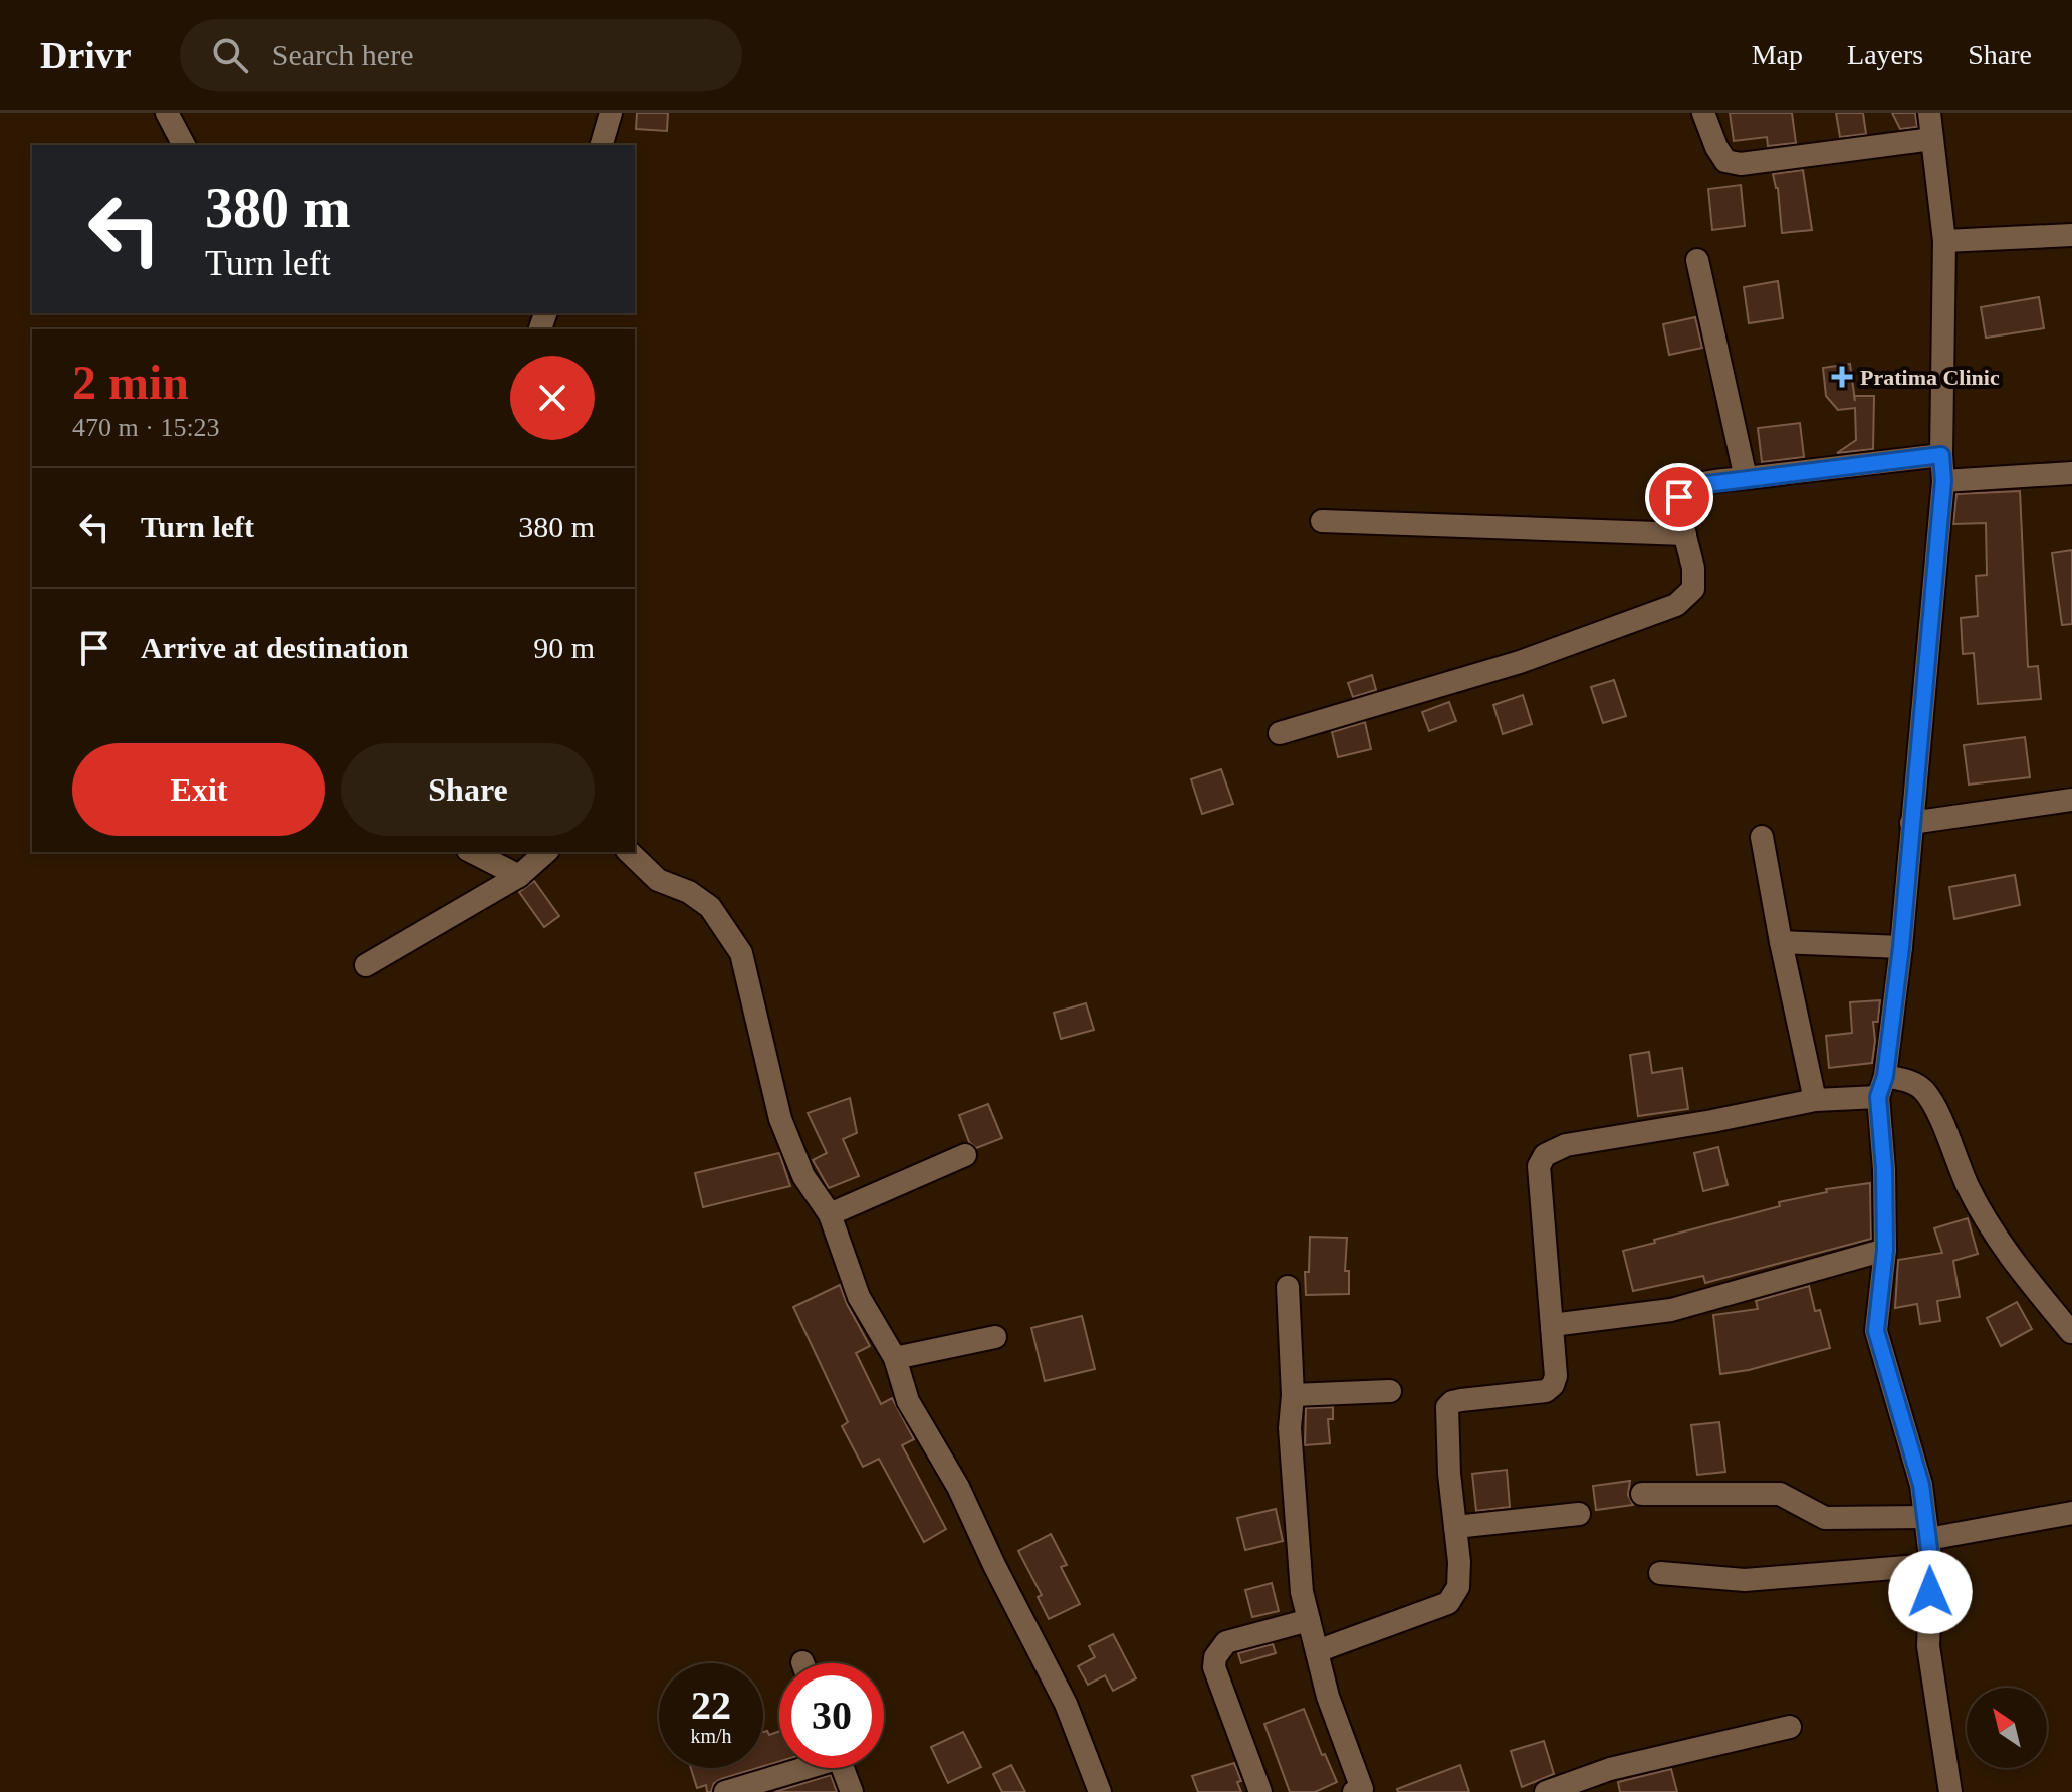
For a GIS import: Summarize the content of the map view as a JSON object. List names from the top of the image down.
{
  "places": {
    "health": ["Pratima Clinic"]
  },
  "north": "top left",
  "page": {
    "header": "Drivr",
    "search": "Search here",
    "nav": ["Map", "Layers", "Share"],
    "turn": ["380 m", "Turn left"],
    "heading": ["2 min", "470 m · 15:23"],
    "list": [
      {
        "name": "Turn left",
        "value": "380 m"
      },
      {
        "name": "Arrive at destination",
        "value": "90 m"
      }
    ],
    "buttons": ["Exit", "Share"],
    "speed": "22 km/h",
    "limit": "30"
  }
}
